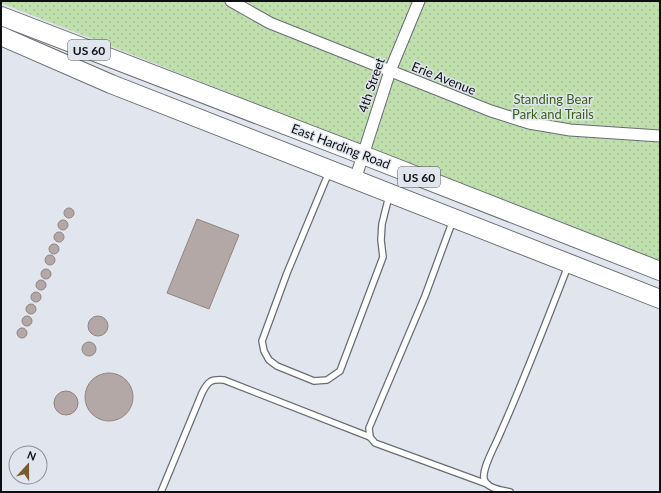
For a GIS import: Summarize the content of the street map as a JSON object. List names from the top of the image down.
{
  "streets": {
    "main road": ["US 60", "East Harding Road"],
    "street": ["Erie Avenue", "4th Street"]
  },
  "crossings": [
    ["US 60", "4th Street"],
    ["US 60", "East Harding Road"],
    ["Erie Avenue", "4th Street"],
    ["4th Street", "East Harding Road"]
  ],
  "parks": ["Standing Bear Park and Trails"],
  "north": "top"
}
